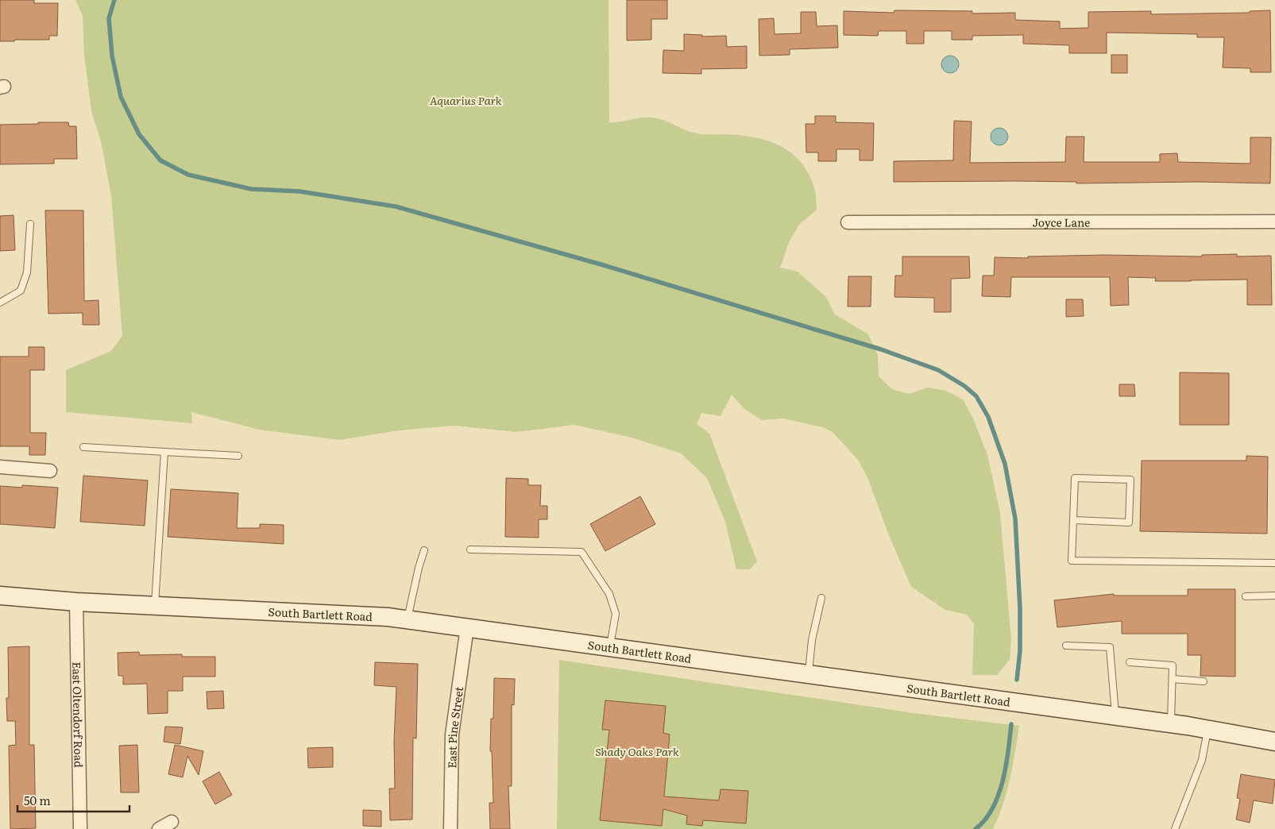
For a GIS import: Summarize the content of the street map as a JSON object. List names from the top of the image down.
{
  "streets": {
    "main road": ["South Bartlett Road"],
    "street": ["Joyce Lane", "East Oltendorf Road", "East Pine Street"]
  },
  "crossings": [
    ["South Bartlett Road", "East Oltendorf Road"],
    ["South Bartlett Road", "East Pine Street"]
  ],
  "parks": ["Aquarius Park", "Shady Oaks Park"],
  "scale_bar": "50 m"
}
